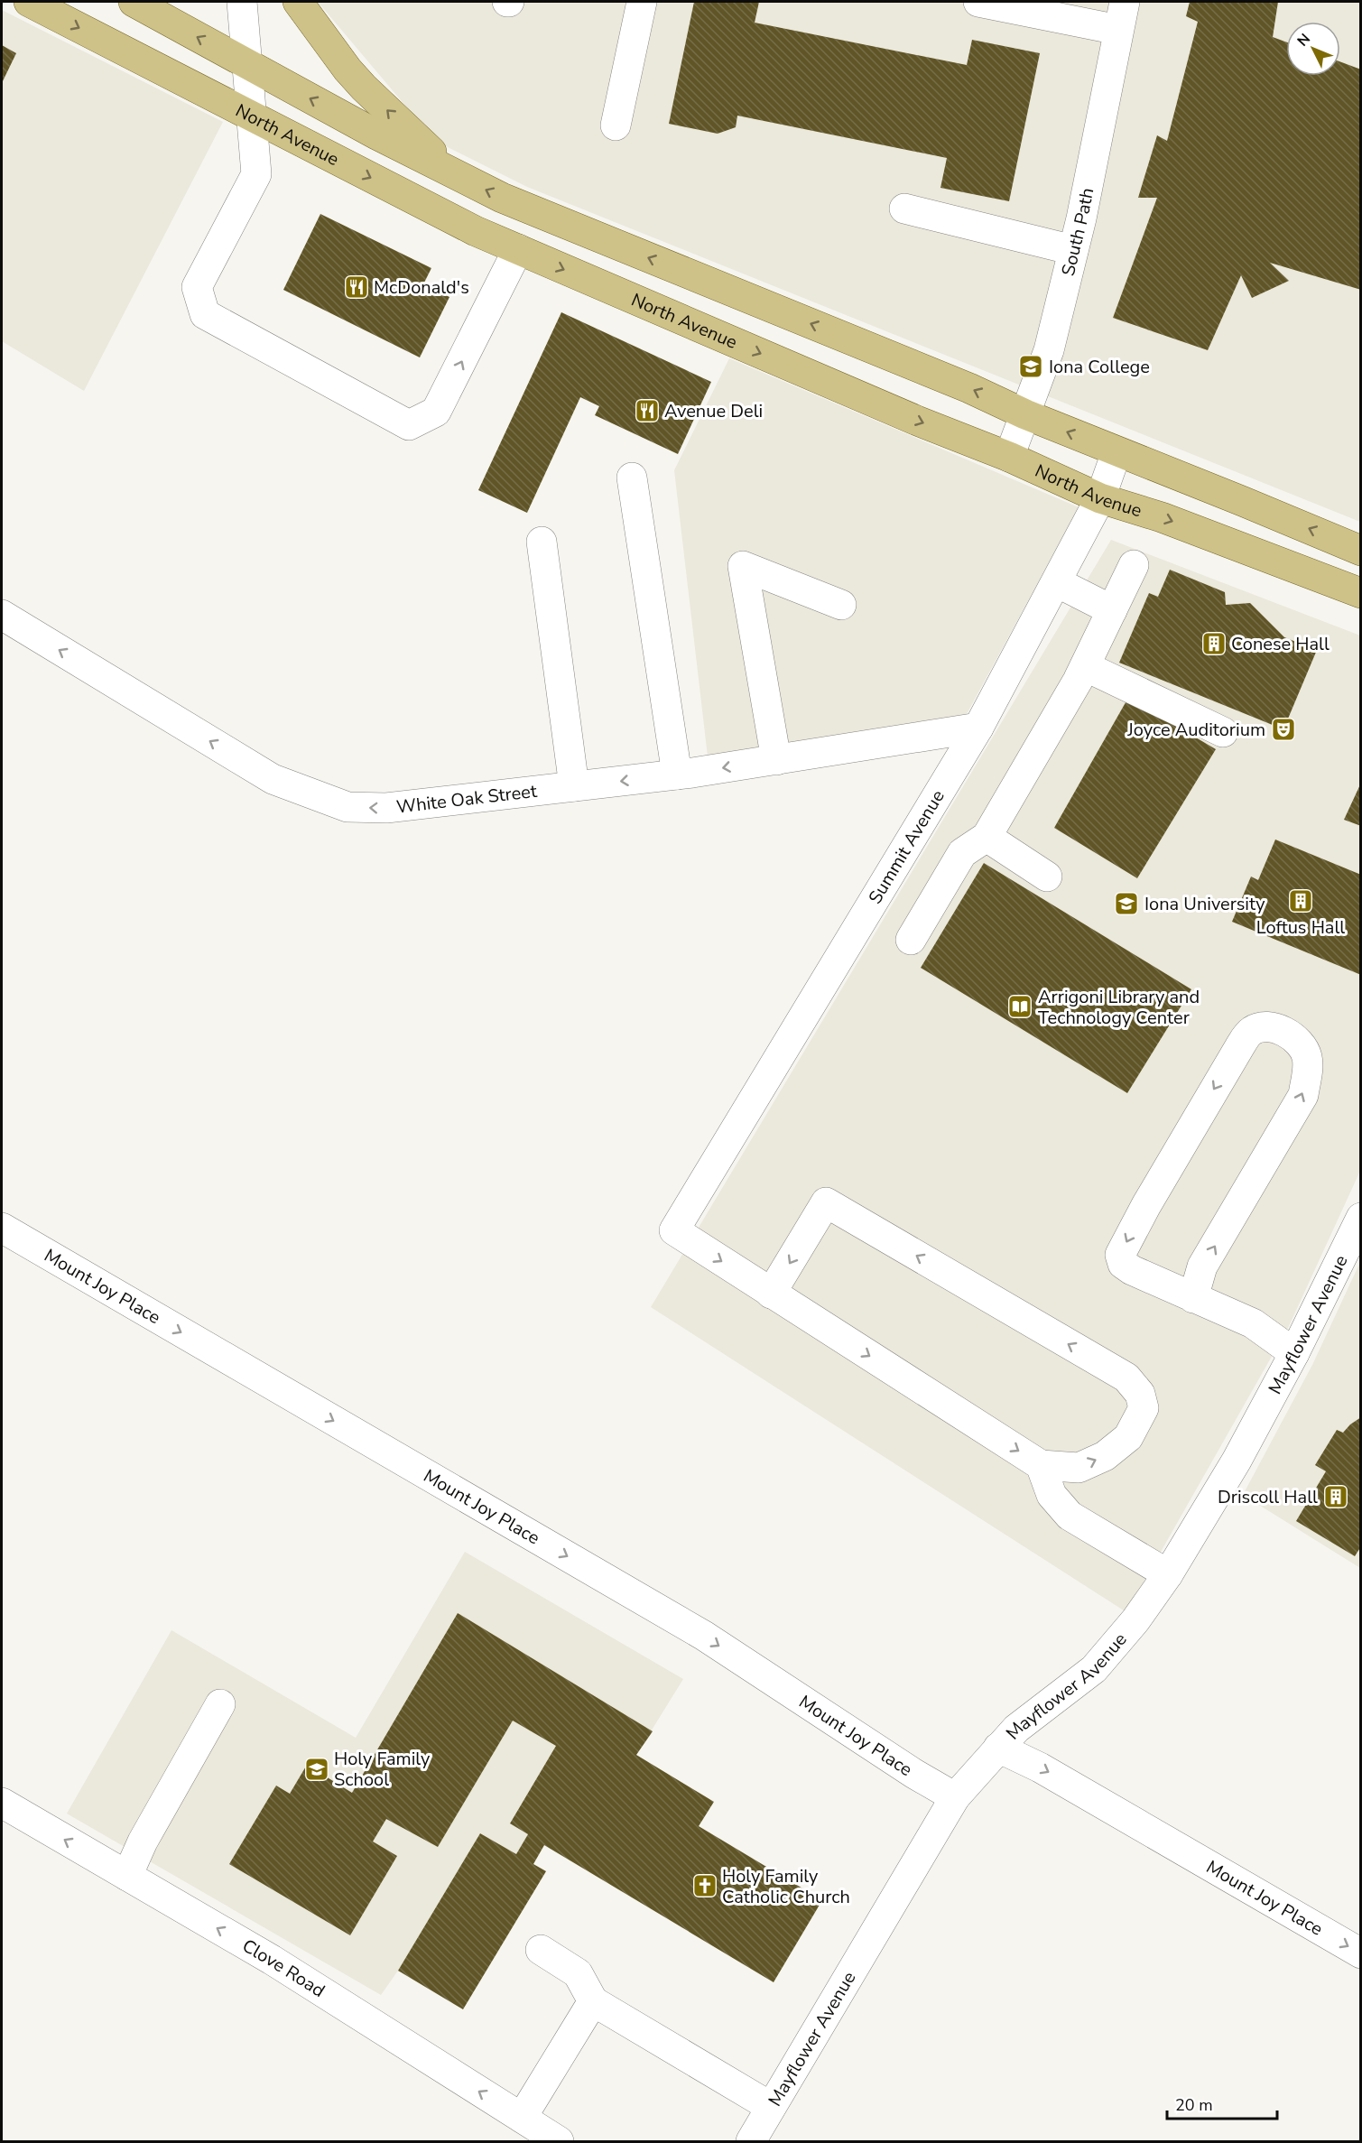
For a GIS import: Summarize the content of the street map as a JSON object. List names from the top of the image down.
{
  "streets": {
    "main road": ["North Avenue"],
    "street": [
      "South Path",
      "White Oak Street",
      "Summit Avenue",
      "Mount Joy Place",
      "Mayflower Avenue",
      "Clove Road"
    ]
  },
  "crossings": [
    ["North Avenue", "South Path"],
    ["North Avenue", "Summit Avenue"],
    ["White Oak Street", "Summit Avenue"],
    ["Mount Joy Place", "Mayflower Avenue"]
  ],
  "one_way": ["White Oak Street", "Mount Joy Place", "Clove Road"],
  "places": {
    "restaurant": ["McDonald's", "Avenue Deli"],
    "school or university": ["Iona College", "Iona University", "Holy Family School"],
    "building": ["Conese Hall", "Loftus Hall", "Driscoll Hall"],
    "theatre": ["Joyce Auditorium"],
    "library": ["Arrigoni Library and Technology Center"],
    "church": ["Holy Family Catholic Church"]
  },
  "scale_bar": "20 m",
  "north": "top left"
}
